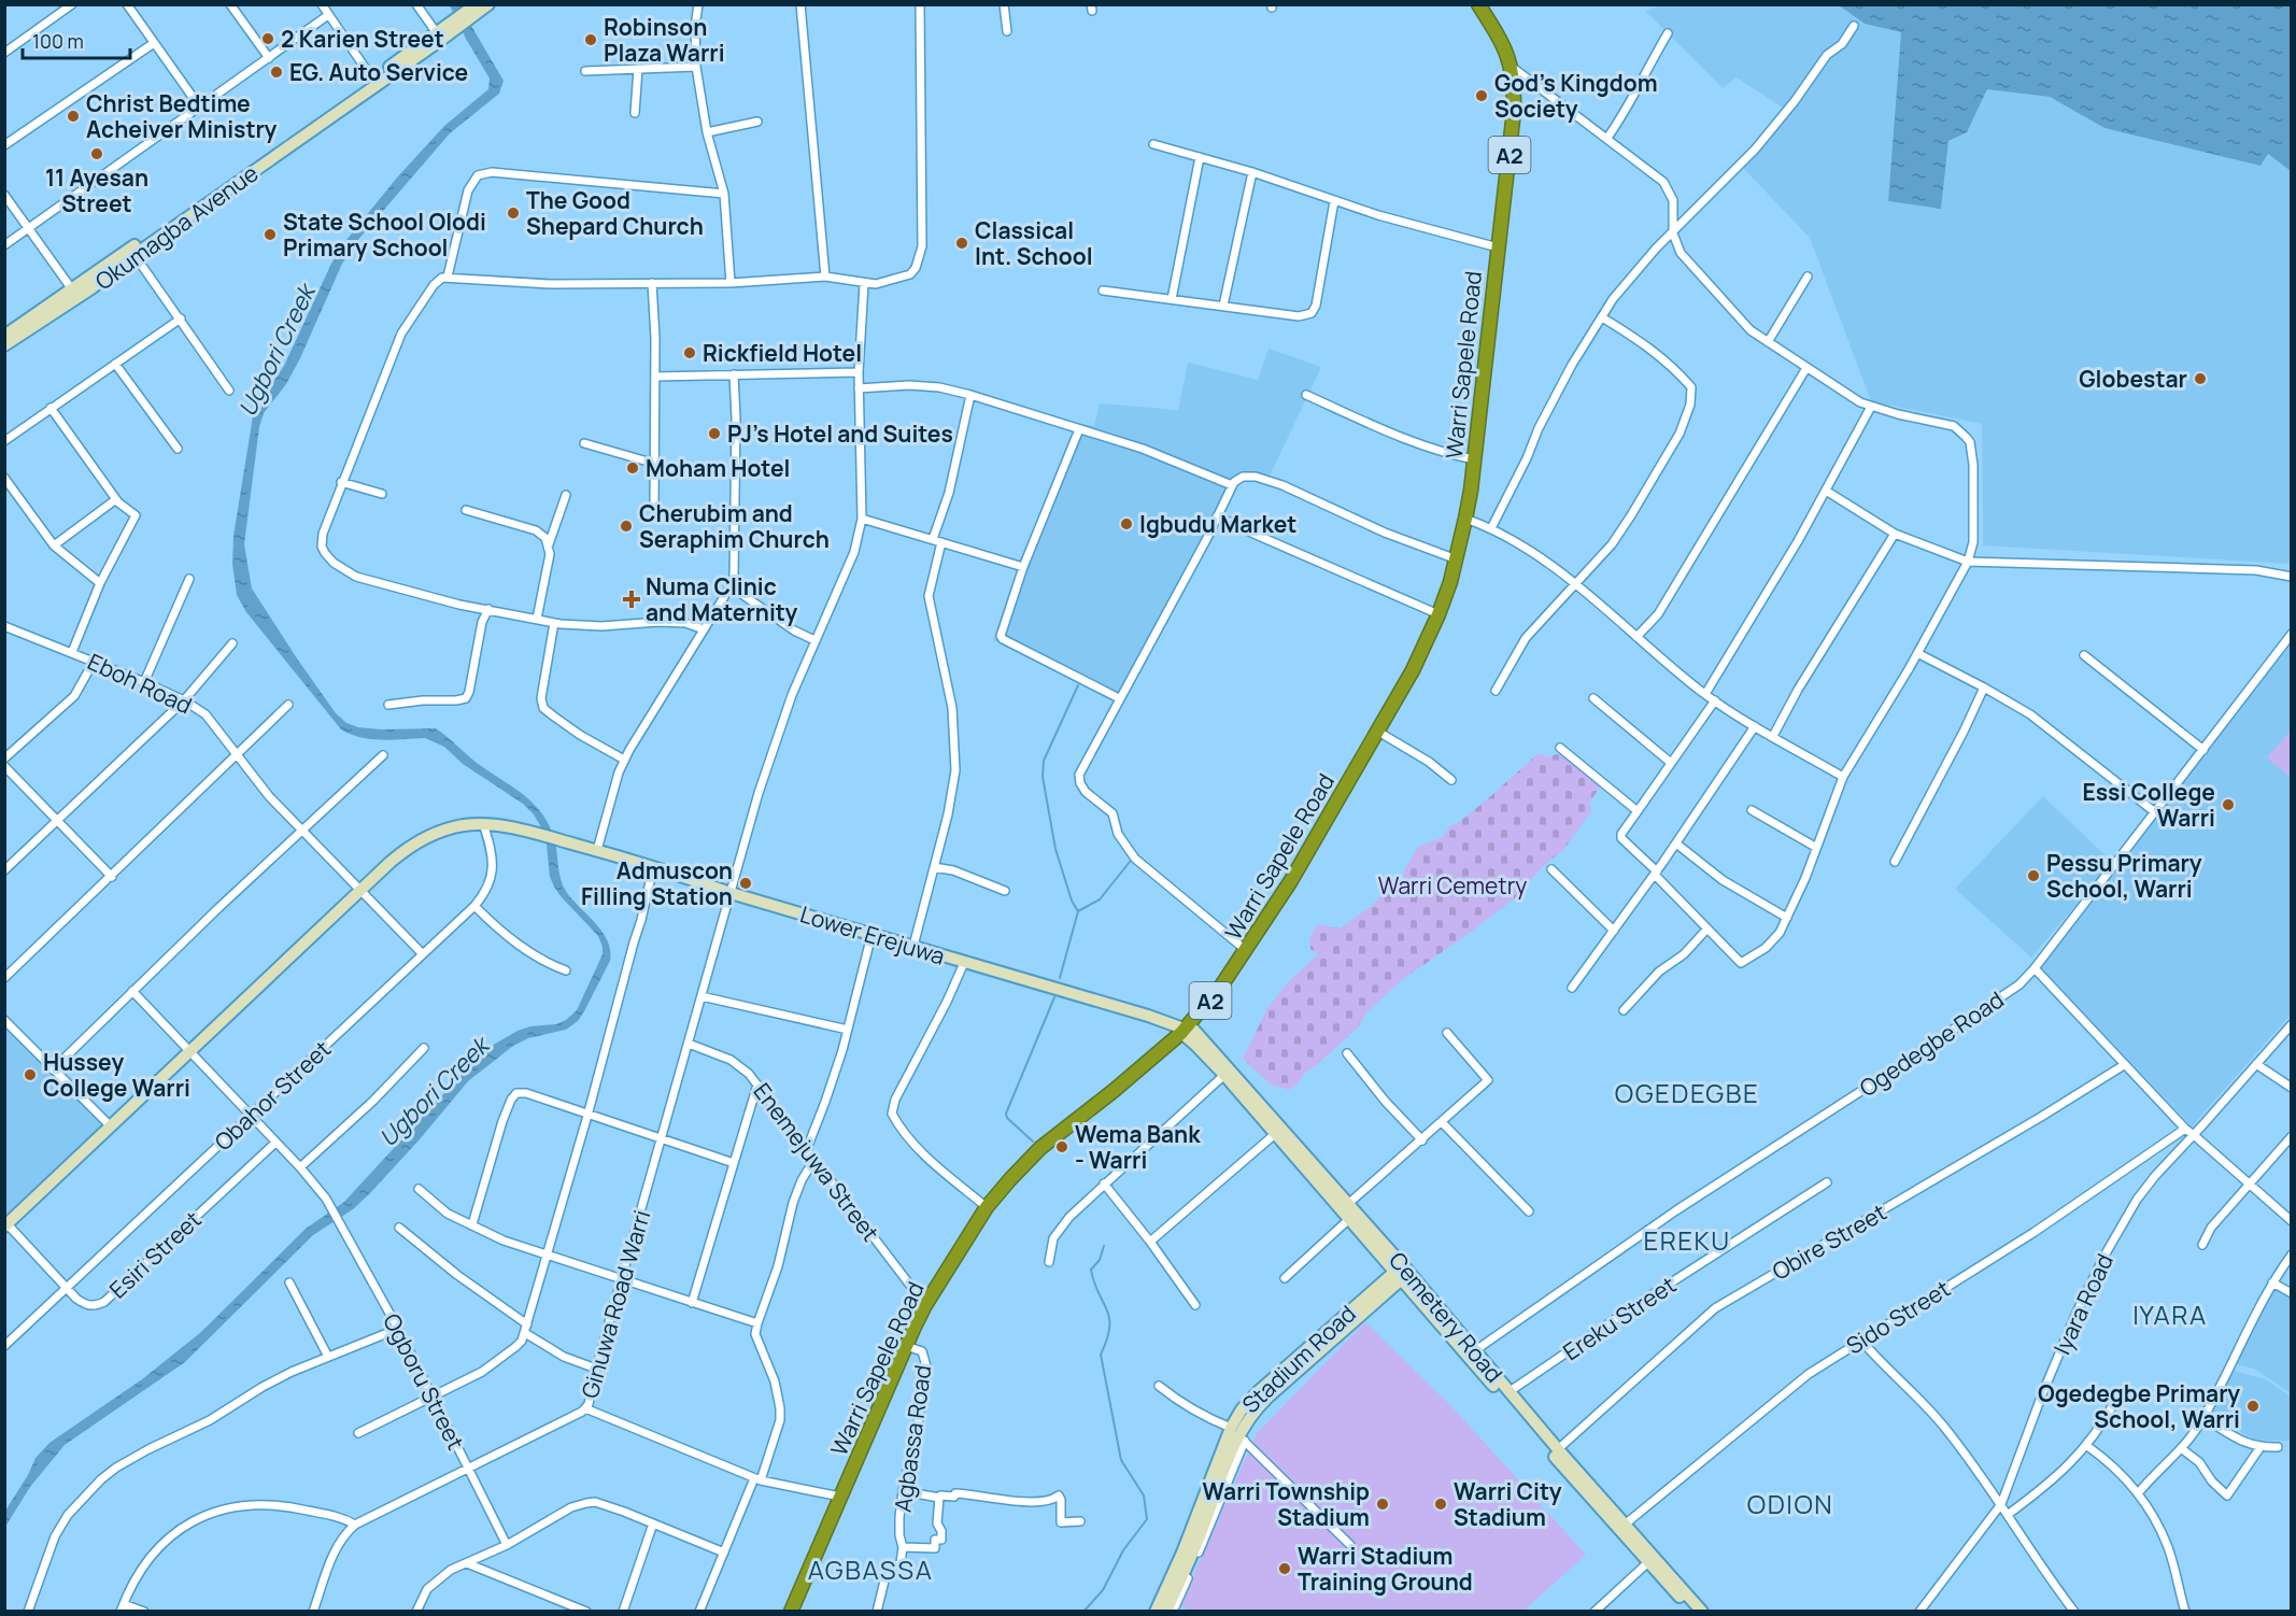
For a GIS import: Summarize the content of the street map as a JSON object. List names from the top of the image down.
{
  "streets": {
    "highway": ["A2", "Warri Sapele Road"],
    "main road": [
      "Okumagba Avenue",
      "Lower Erejuwa",
      "Cemetery Road",
      "Stadium Road"
    ],
    "street": [
      "Eboh Road",
      "Ogedegbe Road",
      "Obahor Street",
      "Enemejuwa Street",
      "Obire Street",
      "Esiri Street",
      "Ginuwa Road Warri",
      "Iyara Road",
      "Sido Street",
      "Ereku Street",
      "Ogboru Street",
      "Agbassa Road"
    ]
  },
  "crossings": [
    ["Warri Sapele Road", "Lower Erejuwa"],
    ["Warri Sapele Road", "Enemejuwa Street"],
    ["Warri Sapele Road", "Cemetery Road"],
    ["Warri Sapele Road", "Agbassa Road"],
    ["Eboh Road", "Obahor Street"],
    ["Lower Erejuwa", "Obahor Street"],
    ["Lower Erejuwa", "Ginuwa Road Warri"],
    ["Lower Erejuwa", "Cemetery Road"],
    ["Ogedegbe Road", "Cemetery Road"],
    ["Obahor Street", "Esiri Street"],
    ["Obahor Street", "Ogboru Street"],
    ["Enemejuwa Street", "Ginuwa Road Warri"],
    ["Obire Street", "Cemetery Road"],
    ["Esiri Street", "Ogboru Street"],
    ["Ginuwa Road Warri", "Ogboru Street"],
    ["Cemetery Road", "Sido Street"],
    ["Cemetery Road", "Ereku Street"],
    ["Cemetery Road", "Stadium Road"]
  ],
  "districts": [
    "OGEDEGBE",
    "EREKU",
    "IYARA",
    "ODION",
    "AGBASSA"
  ],
  "water": ["Ugbori Creek"],
  "parks": ["Warri Cemetry"],
  "places": {
    "other": [
      "2 Karien Street",
      "Robinson Plaza Warri",
      "EG. Auto Service",
      "God's Kingdom Society",
      "Christ Bedtime Acheiver Ministry",
      "11 Ayesan Street",
      "The Good Shepard Church",
      "State School Olodi Primary School",
      "Classical Int. School",
      "Rickfield Hotel",
      "Globestar",
      "PJ's Hotel and Suites",
      "Moham Hotel",
      "Igbudu Market",
      "Cherubim and Seraphim Church",
      "Essi College Warri",
      "Pessu Primary School, Warri",
      "Admuscon Filling Station",
      "Hussey College Warri",
      "Wema Bank - Warri",
      "Ogedegbe Primary School, Warri",
      "Warri Township Stadium",
      "Warri City Stadium",
      "Warri Stadium Training Ground"
    ],
    "health": ["Numa Clinic and Maternity"]
  },
  "scale_bar": "100 m"
}
